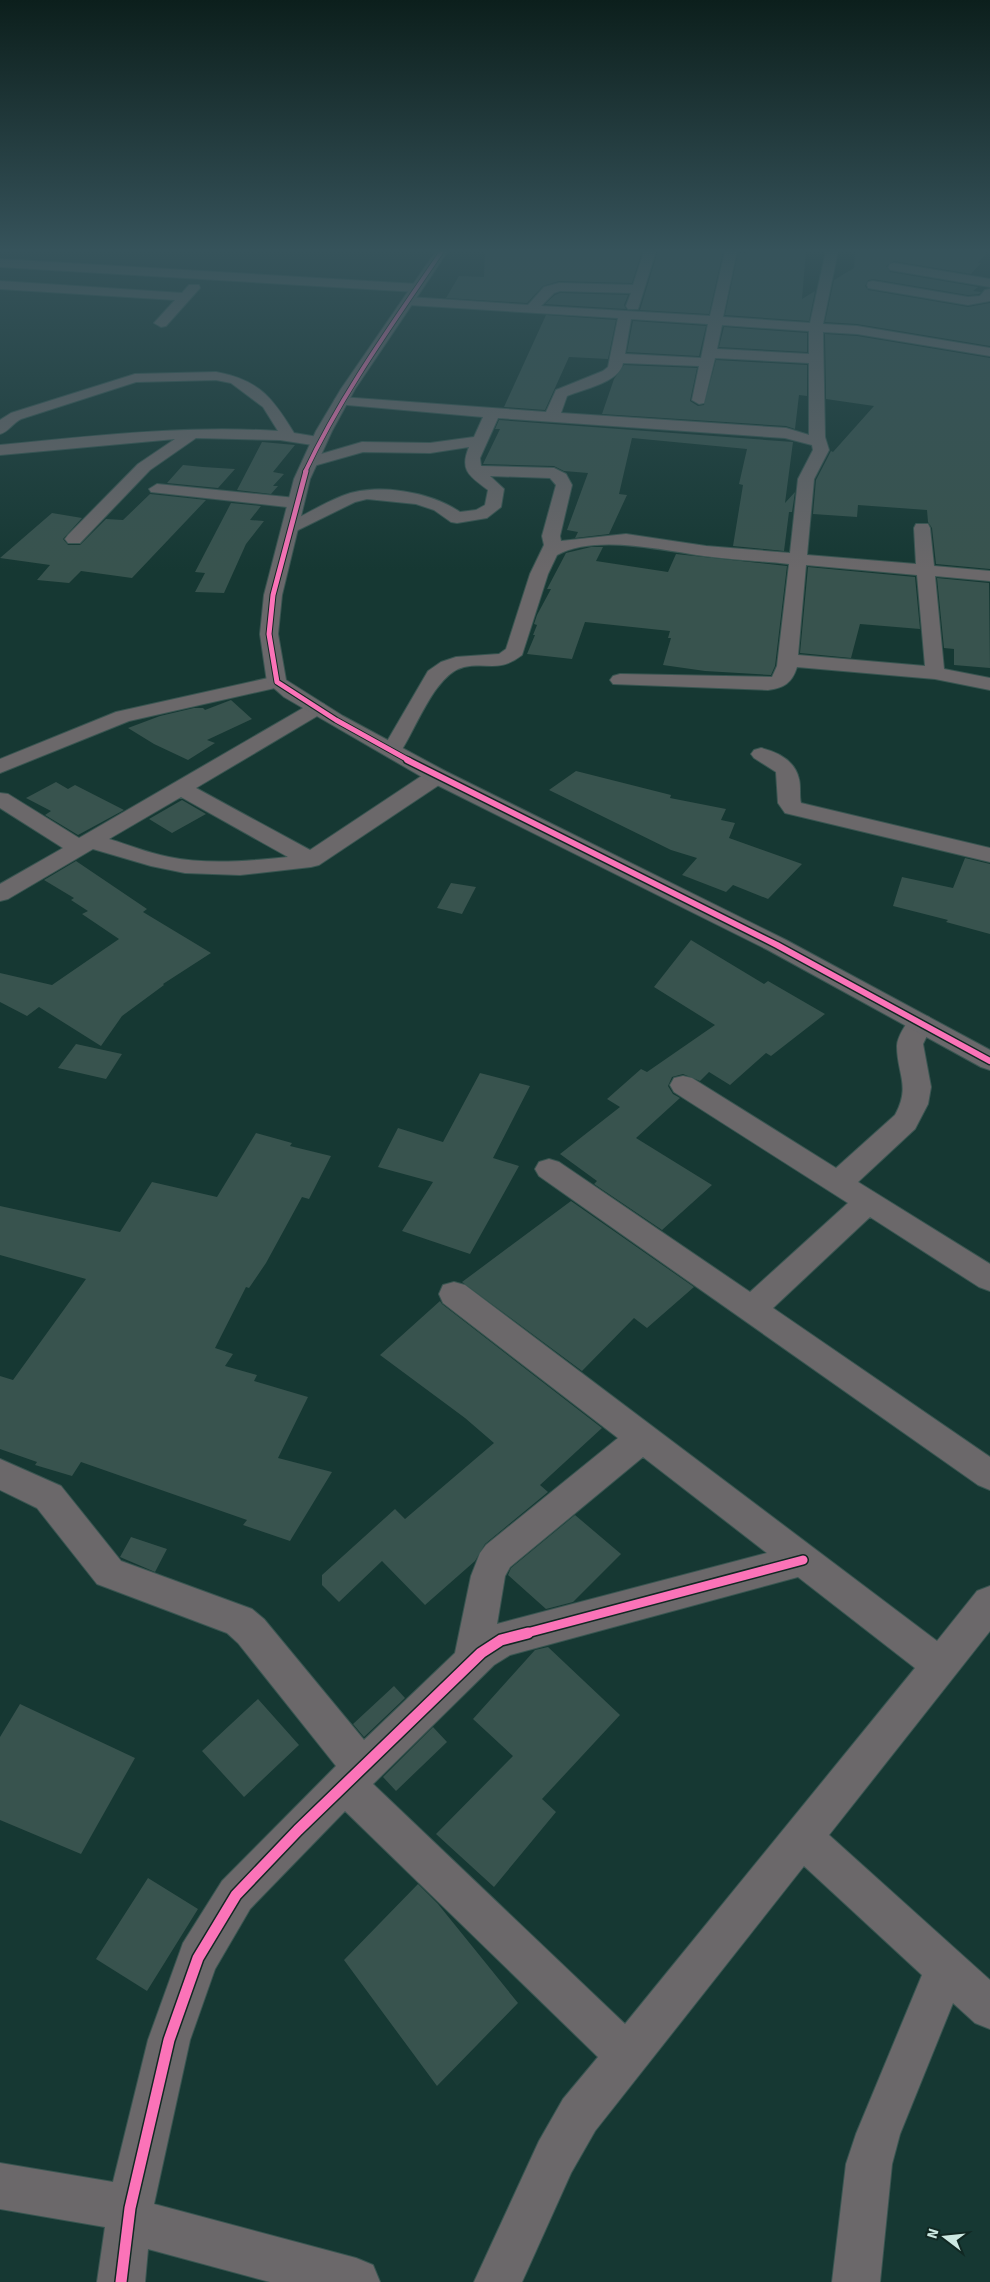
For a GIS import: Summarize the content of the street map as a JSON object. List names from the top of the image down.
{
  "north": "left"
}
